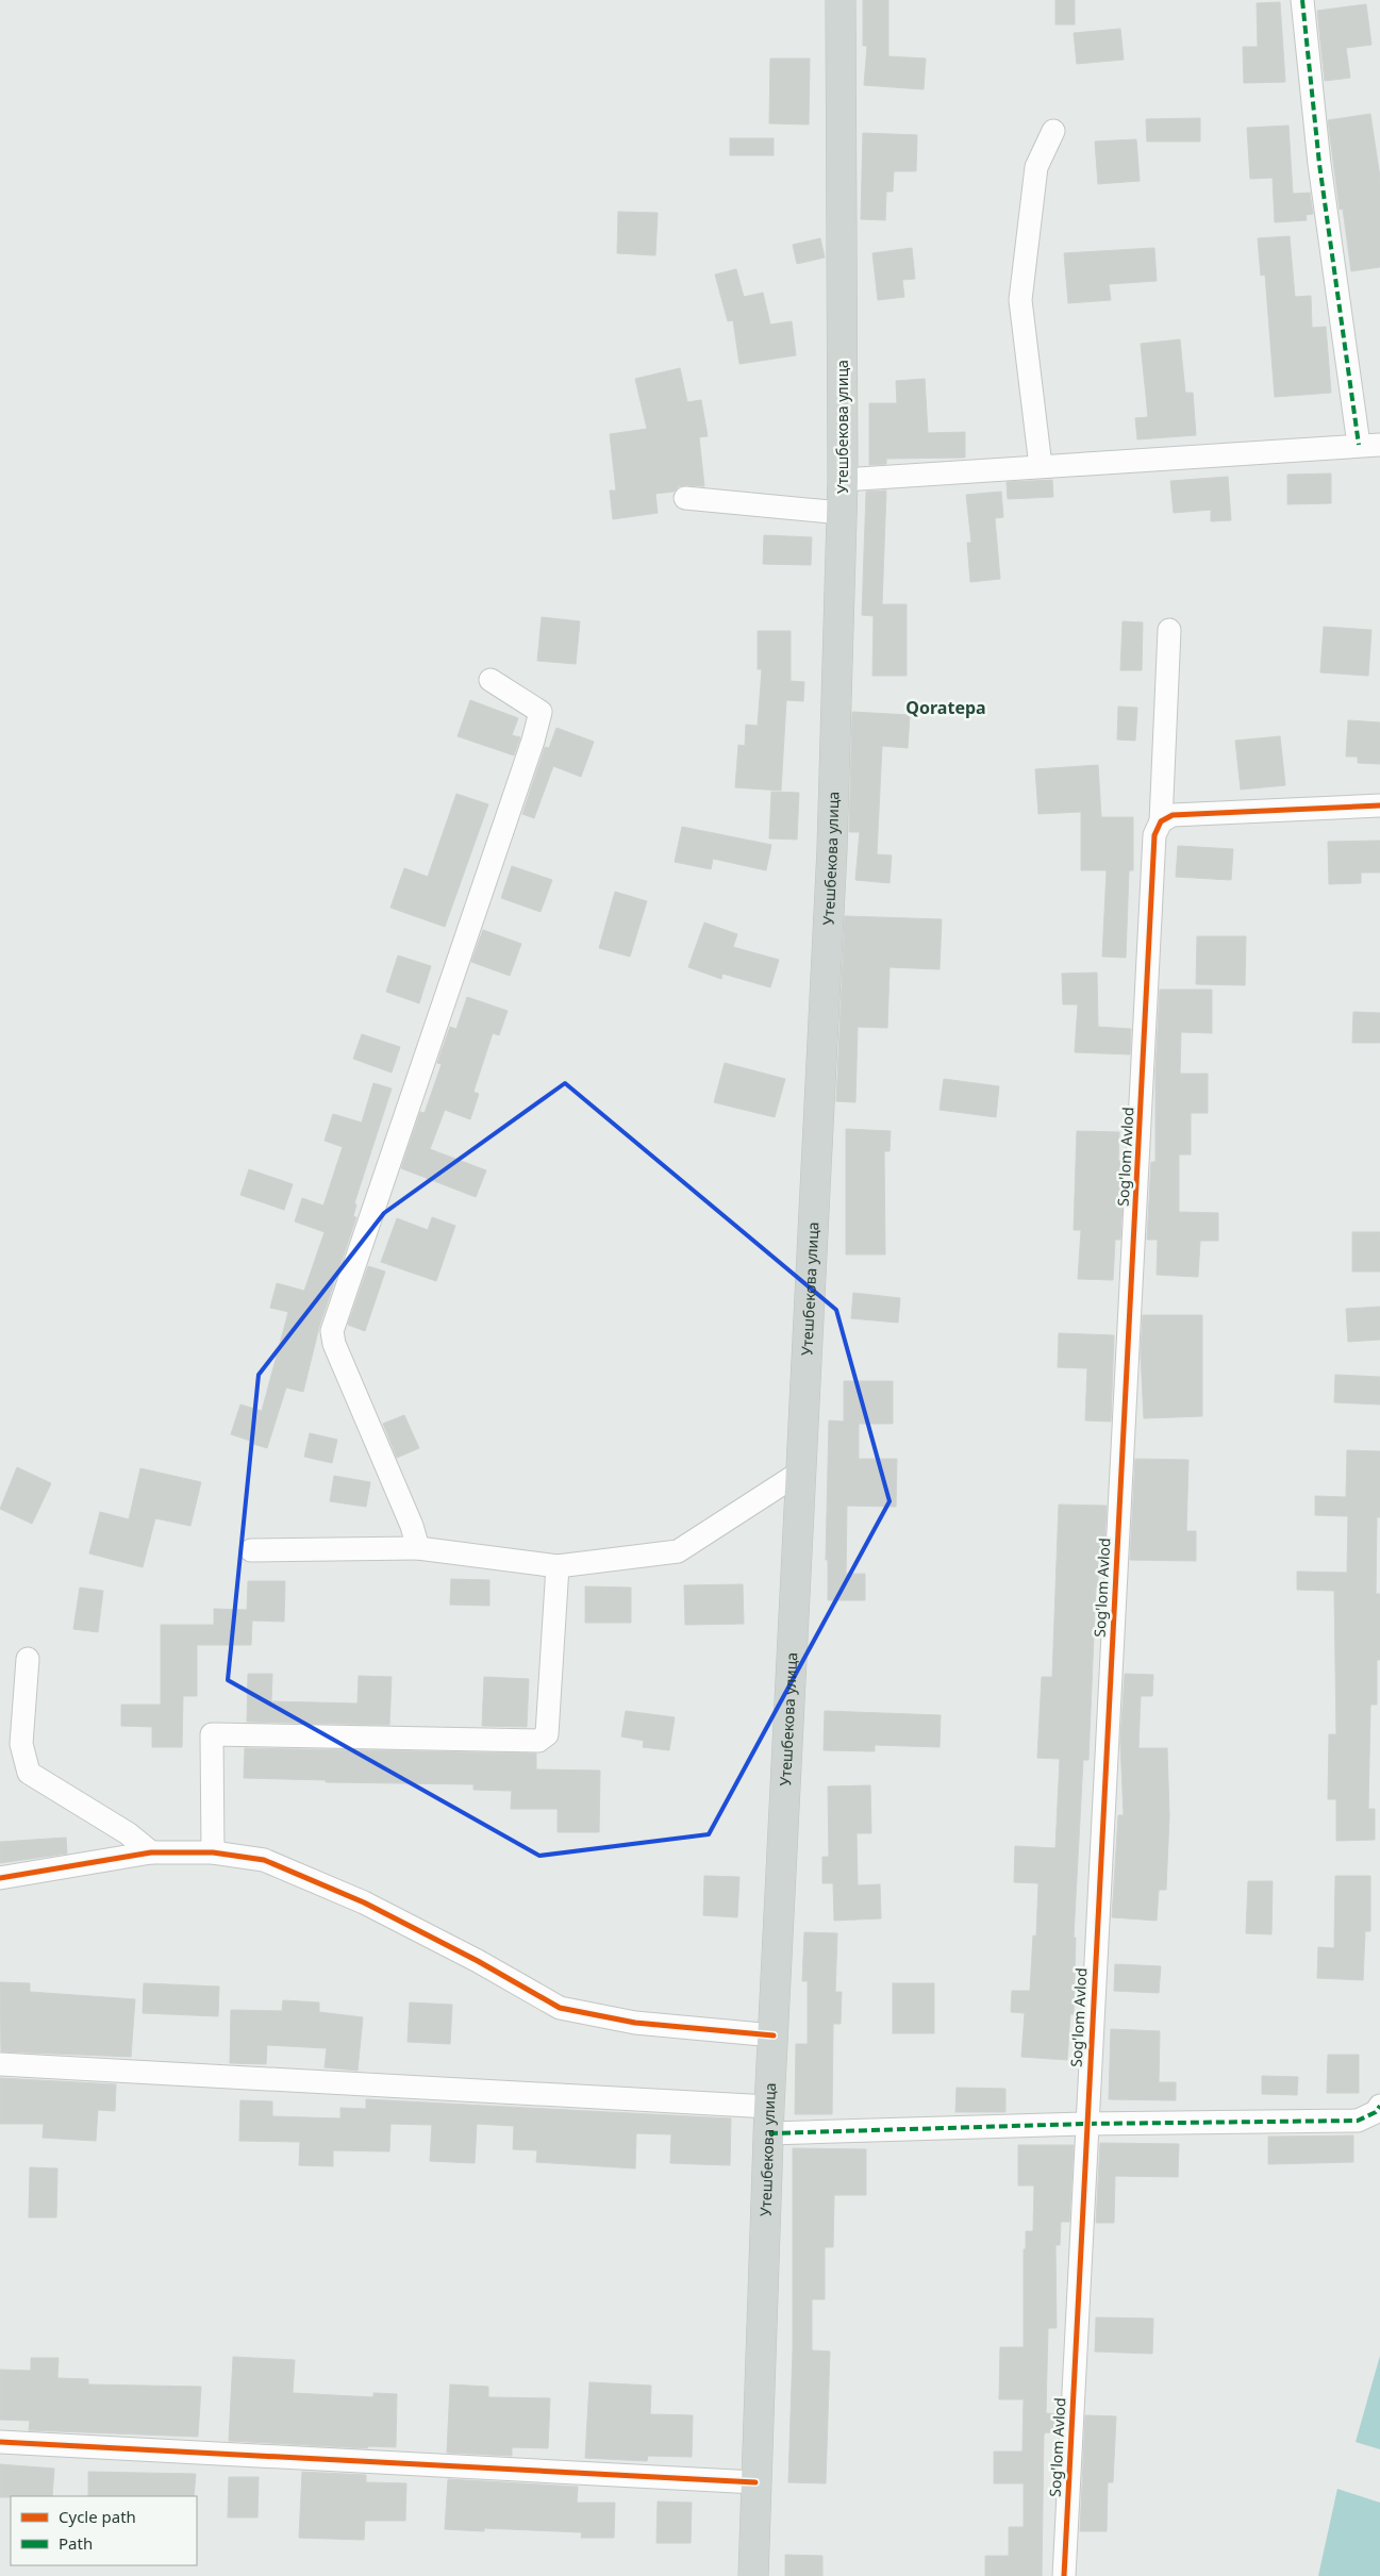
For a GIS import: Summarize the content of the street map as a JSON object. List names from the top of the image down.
{
  "streets": {
    "main road": ["Утешбекова улица"],
    "street": ["Sog'lom Avlod"]
  },
  "districts": ["Qoratepa"],
  "legend": ["Cycle path", "Path"]
}
